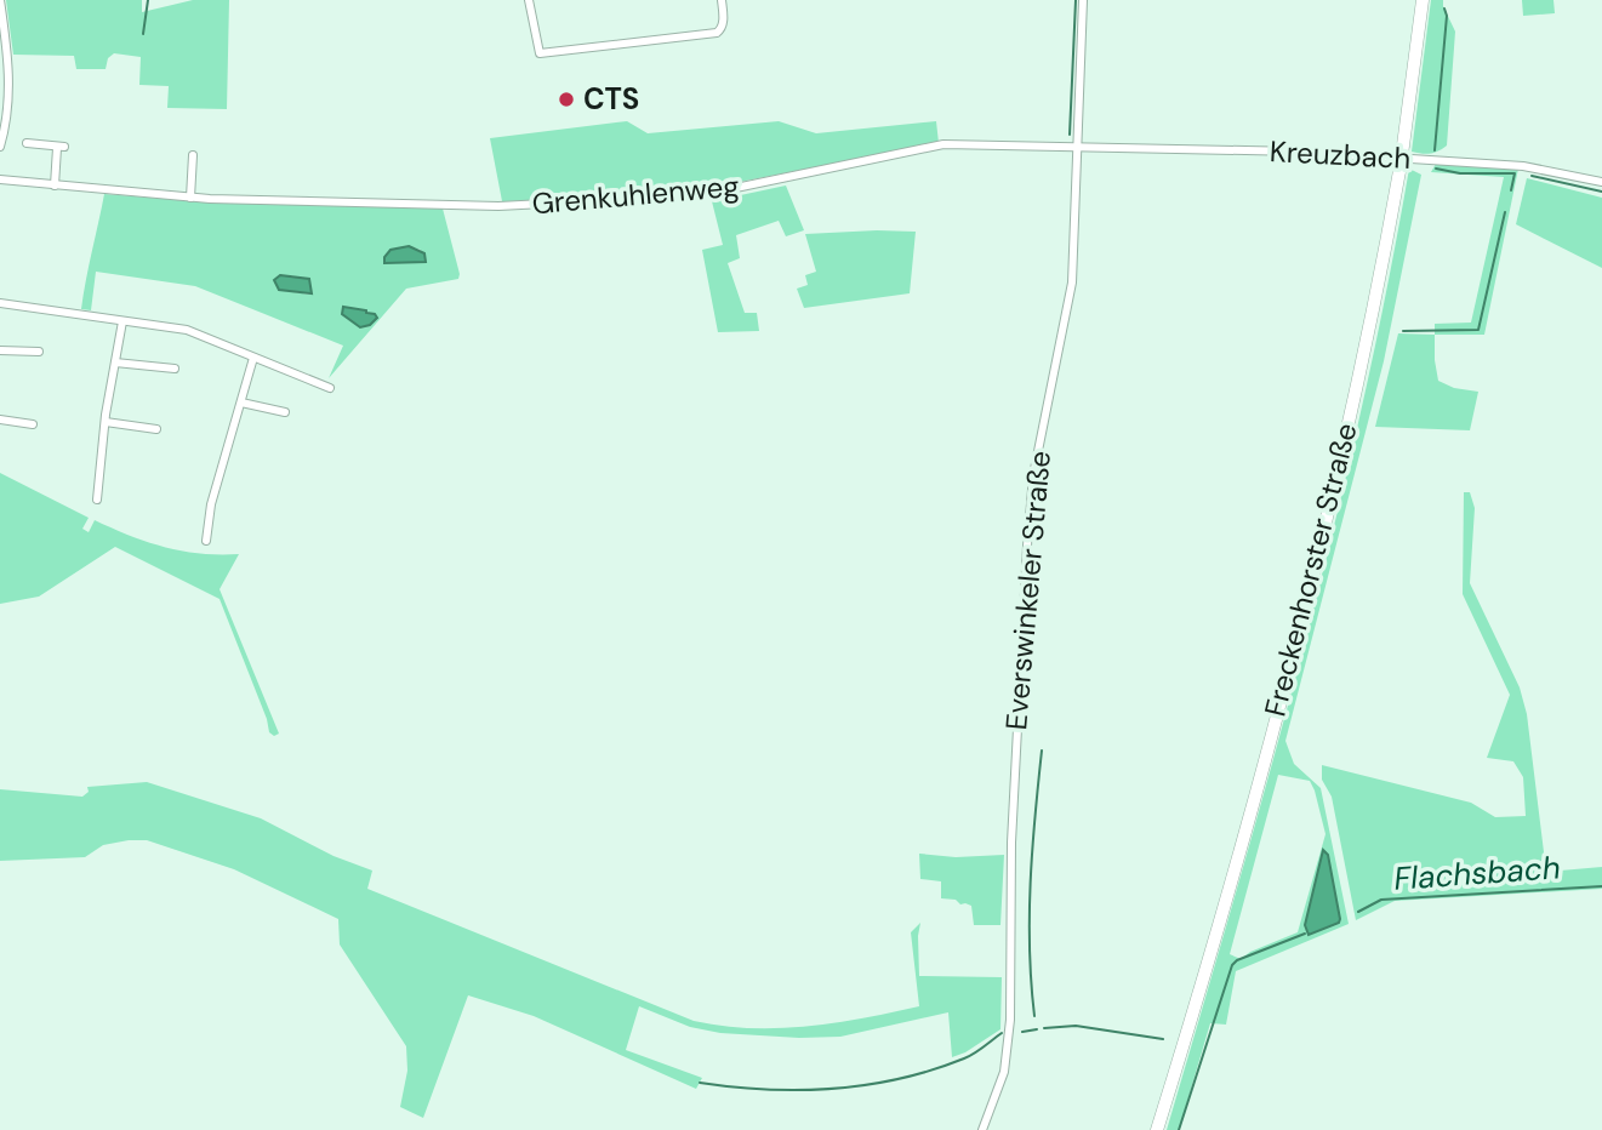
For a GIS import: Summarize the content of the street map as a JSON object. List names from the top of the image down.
{
  "streets": {
    "main road": ["Freckenhorster Straße"],
    "street": ["Kreuzbach", "Grenkuhlenweg", "Everswinkeler Straße"]
  },
  "crossings": [
    ["Kreuzbach", "Grenkuhlenweg"],
    ["Kreuzbach", "Everswinkeler Straße"],
    ["Grenkuhlenweg", "Everswinkeler Straße"]
  ],
  "water": ["Flachsbach"],
  "places": ["CTS"]
}
